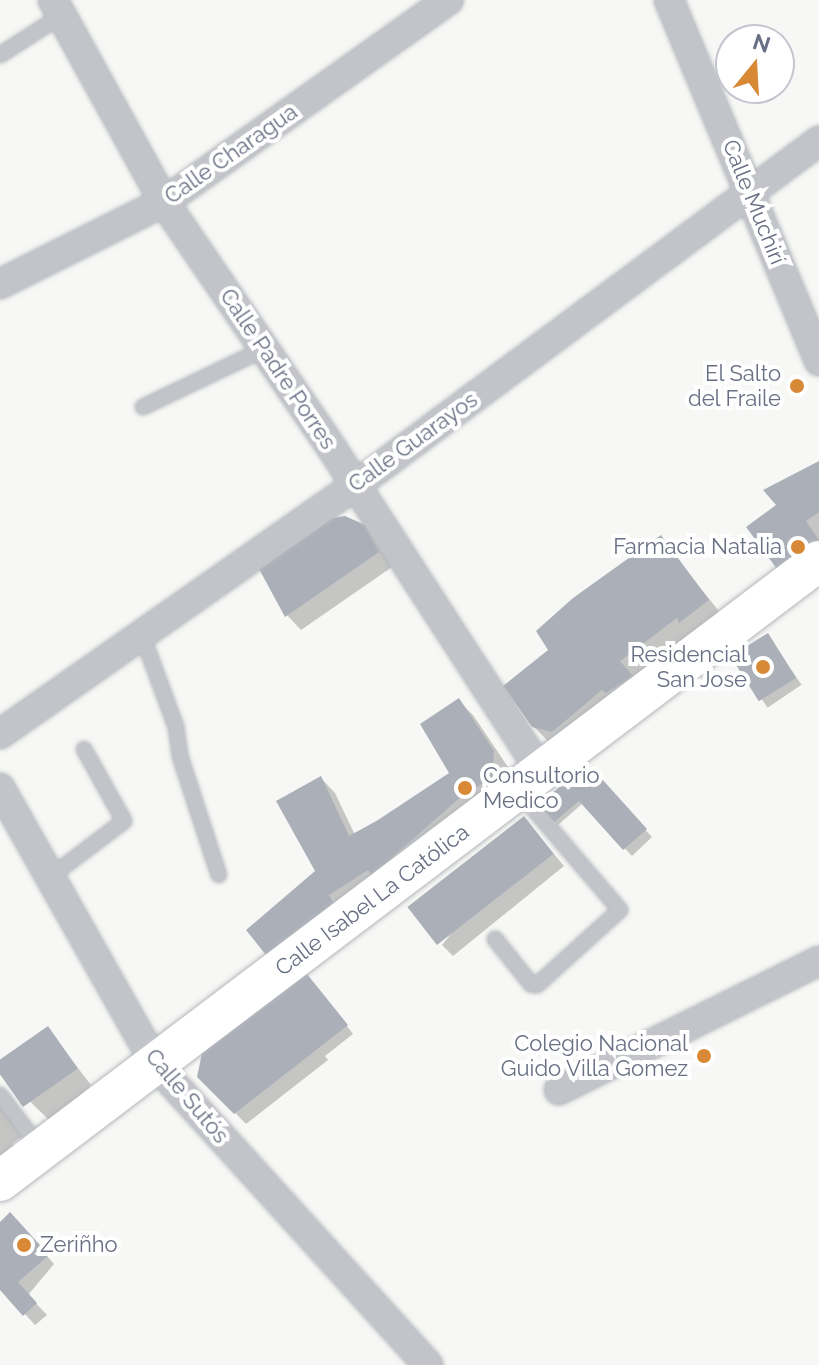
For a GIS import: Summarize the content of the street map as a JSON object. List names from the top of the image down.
{
  "streets": {
    "street": [
      "Calle Charagua",
      "Calle Muchirí",
      "Calle Padre Porres",
      "Calle Guarayos",
      "Calle Isabel La Católica",
      "Calle Sutós"
    ]
  },
  "crossings": [
    ["Calle Charagua", "Calle Padre Porres"],
    ["Calle Muchirí", "Calle Guarayos"],
    ["Calle Padre Porres", "Calle Guarayos"],
    ["Calle Padre Porres", "Calle Isabel La Católica"],
    ["Calle Isabel La Católica", "Calle Sutós"]
  ],
  "places": [
    "El Salto del Fraile",
    "Farmacia Natalia",
    "Residencial San Jose",
    "Consultorio Medico",
    "Colegio Nacional Guido Villa Gomez",
    "Zeriñho"
  ],
  "north": "top"
}
